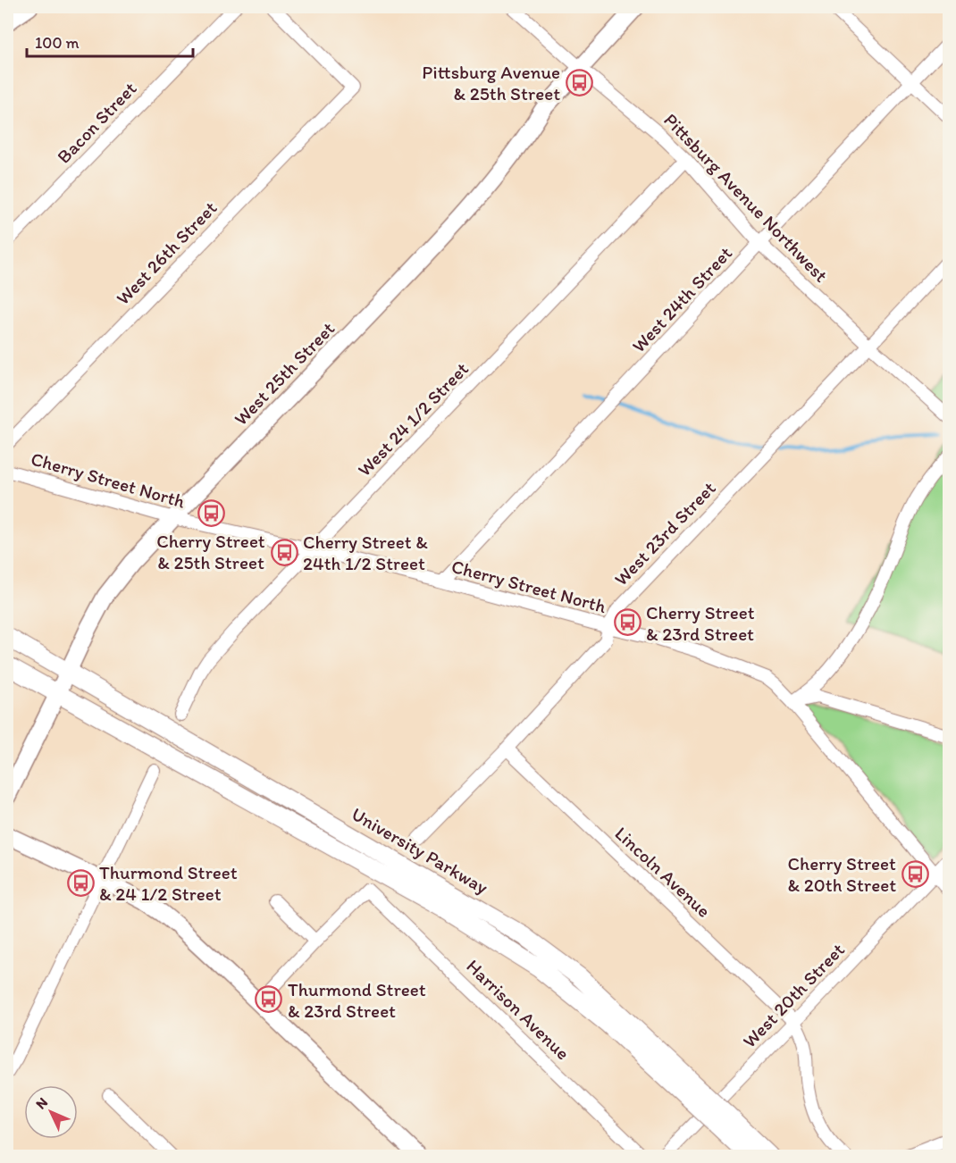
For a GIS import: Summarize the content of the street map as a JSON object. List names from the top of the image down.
{
  "streets": {
    "main road": ["University Parkway"],
    "street": [
      "Bacon Street",
      "Pittsburg Avenue Northwest",
      "West 26th Street",
      "West 24th Street",
      "West 25th Street",
      "West 24 1/2 Street",
      "Cherry Street North",
      "West 23rd Street",
      "Lincoln Avenue",
      "West 20th Street",
      "Harrison Avenue"
    ]
  },
  "crossings": [
    ["Pittsburg Avenue Northwest", "West 24th Street"],
    ["Pittsburg Avenue Northwest", "West 25th Street"],
    ["Pittsburg Avenue Northwest", "West 24 1/2 Street"],
    ["Pittsburg Avenue Northwest", "West 23rd Street"],
    ["West 24th Street", "Cherry Street North"],
    ["West 25th Street", "Cherry Street North"],
    ["West 25th Street", "University Parkway"],
    ["West 24 1/2 Street", "Cherry Street North"],
    ["Cherry Street North", "West 23rd Street"],
    ["Cherry Street North", "West 20th Street"],
    ["West 23rd Street", "Lincoln Avenue"],
    ["Lincoln Avenue", "West 20th Street"]
  ],
  "places": {
    "bus stop": [
      "Pittsburg Avenue & 25th Street",
      "Cherry Street & 25th Street",
      "Cherry Street & 24th 1/2 Street",
      "Cherry Street & 23rd Street",
      "Cherry Street & 20th Street",
      "Thurmond Street & 24 1/2 Street",
      "Thurmond Street & 23rd Street"
    ]
  },
  "scale_bar": "100 m",
  "north": "top left"
}
